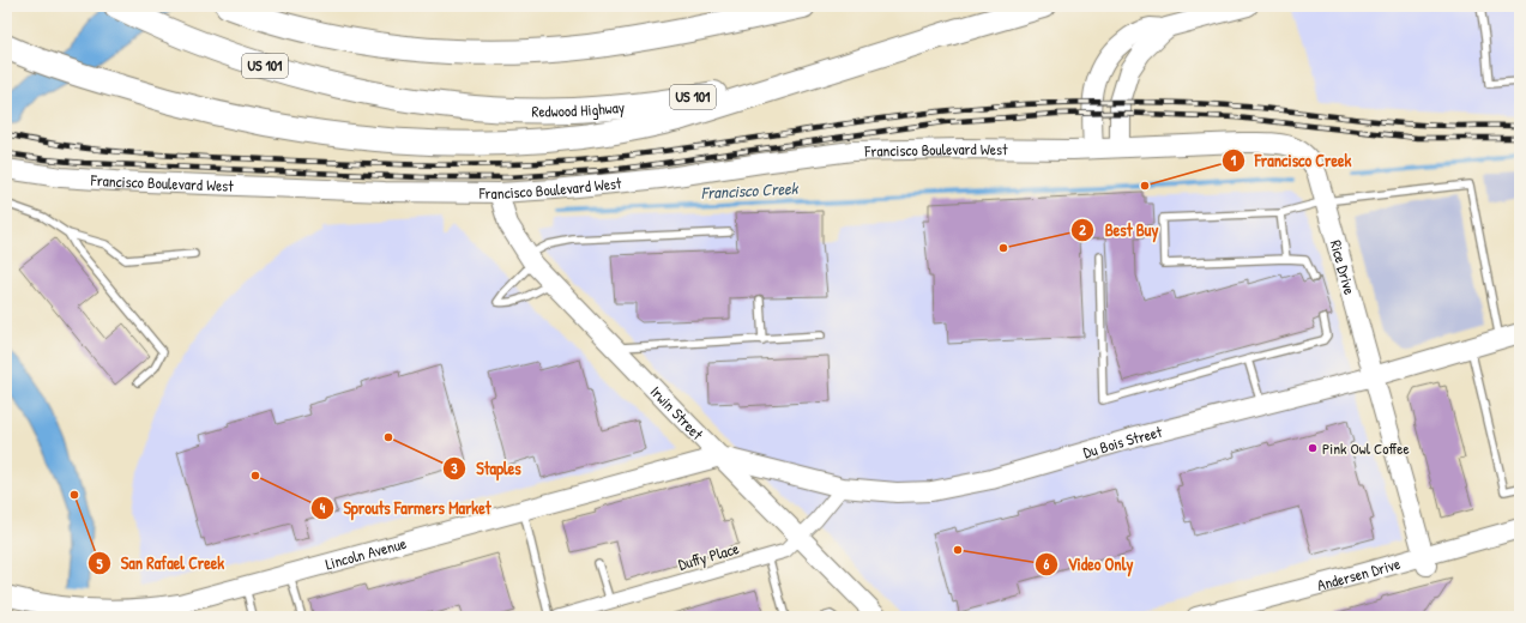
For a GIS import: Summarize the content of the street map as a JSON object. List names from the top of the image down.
{
  "streets": {
    "highway": ["US 101", "Redwood Highway"],
    "street": [
      "Francisco Boulevard West",
      "Rice Drive",
      "Irwin Street",
      "Du Bois Street",
      "Lincoln Avenue",
      "Duffy Place",
      "Andersen Drive"
    ]
  },
  "crossings": [
    ["Francisco Boulevard West", "Rice Drive"],
    ["Francisco Boulevard West", "Irwin Street"],
    ["Rice Drive", "Du Bois Street"],
    ["Rice Drive", "Andersen Drive"],
    ["Irwin Street", "Du Bois Street"],
    ["Irwin Street", "Lincoln Avenue"],
    ["Irwin Street", "Duffy Place"],
    ["Du Bois Street", "Lincoln Avenue"],
    ["Du Bois Street", "Duffy Place"]
  ],
  "water": ["Francisco Creek"],
  "places": [
    "Francisco Creek",
    "Best Buy",
    "Staples",
    "Pink Owl Coffee",
    "Sprouts Farmers Market",
    "San Rafael Creek",
    "Video Only"
  ]
}
